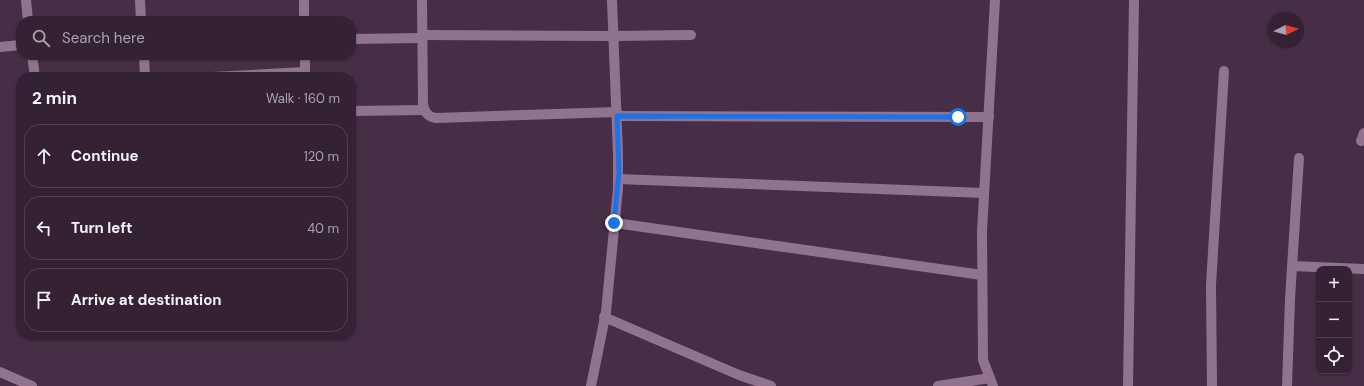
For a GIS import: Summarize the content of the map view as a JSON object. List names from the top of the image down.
{
  "north": "right",
  "page": {
    "search": "Search here",
    "heading": ["2 min", "Walk · 160 m"],
    "list": [
      ["Continue", "120 m"],
      ["Turn left", "40 m"],
      "Arrive at destination"
    ],
    "map_buttons": ["+", "−"]
  }
}
